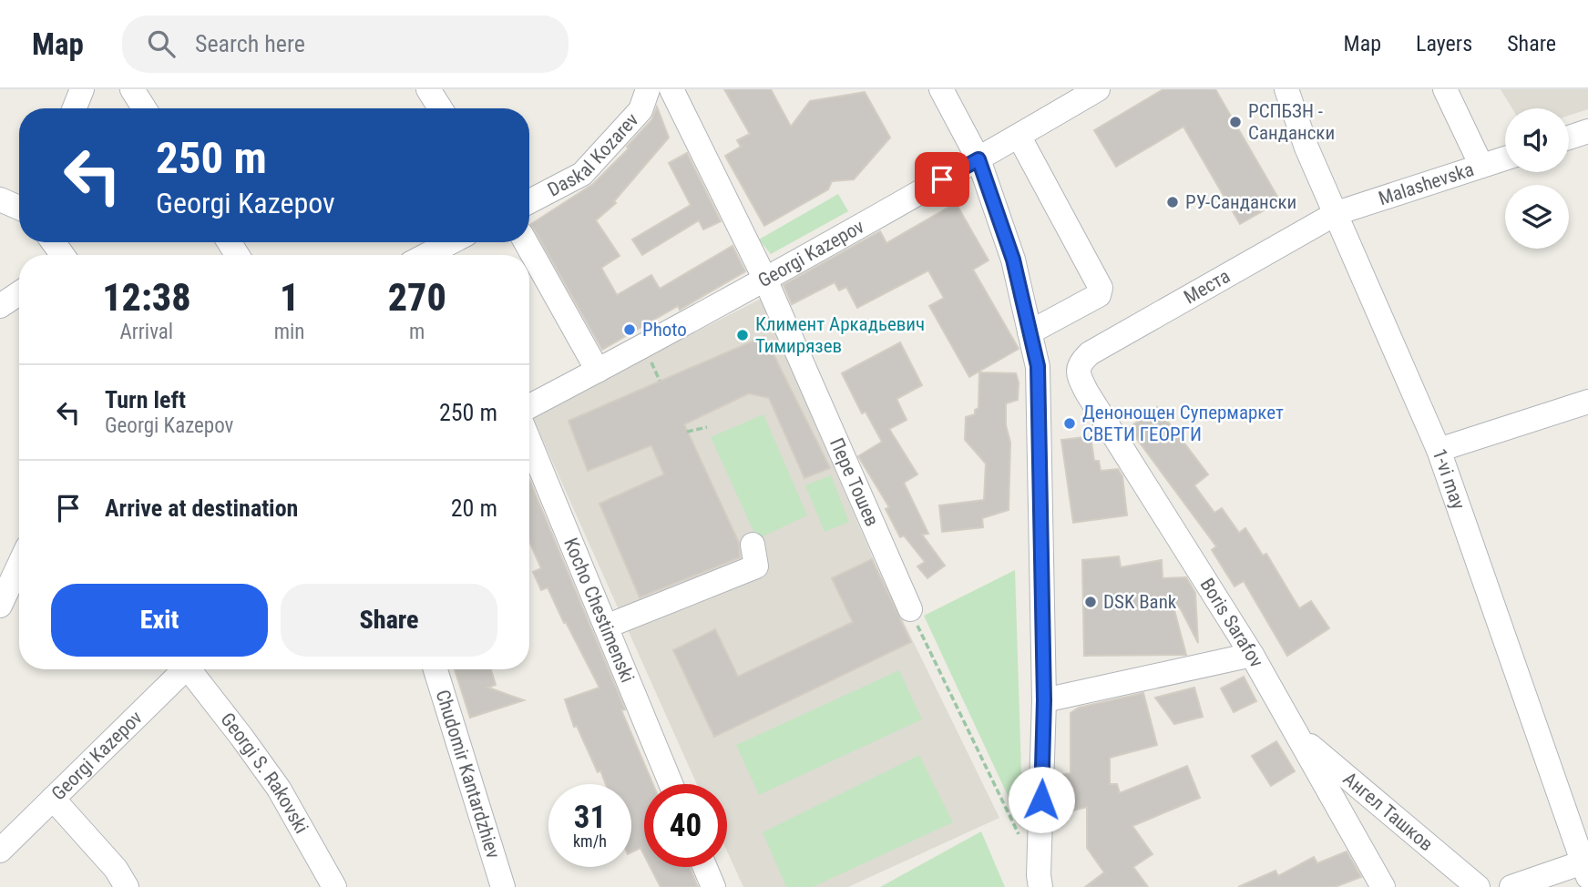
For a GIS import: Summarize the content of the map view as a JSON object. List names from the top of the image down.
{
  "streets": {
    "street": [
      "Daskal Kozarev",
      "Malashevska",
      "Georgi Kazepov",
      "Места",
      "1-vi may",
      "Пере Тошев",
      "Kocho Chestimenski",
      "Boris Sarafov",
      "Chudomir Kantardzhiev",
      "Georgi S. Rakovski",
      "Ангел Ташков"
    ]
  },
  "crossings": [
    ["Malashevska", "Места"],
    ["Malashevska", "1-vi may"],
    ["Georgi Kazepov", "Пере Тошев"],
    ["Места", "1-vi may"],
    ["Места", "Boris Sarafov"],
    ["Boris Sarafov", "Ангел Ташков"]
  ],
  "places": [
    "РСПБЗН - Сандански",
    "РУ-Сандански",
    "Photo",
    "Климент Аркадьевич Тимирязев",
    "Денонощен Супермаркет СВЕТИ ГЕОРГИ",
    "DSK Bank"
  ],
  "page": {
    "header": "Map",
    "search": "Search here",
    "nav": ["Map", "Layers", "Share"],
    "turn": ["250 m", "Georgi Kazepov"],
    "eta": [
      "12:38",
      "Arrival",
      "1",
      "min",
      "270",
      "m"
    ],
    "list": [
      {
        "name": "Turn left",
        "note": "Georgi Kazepov",
        "value": "250 m"
      },
      {
        "name": "Arrive at destination",
        "value": "20 m"
      }
    ],
    "buttons": ["Exit", "Share"],
    "speed": "31 km/h",
    "limit": "40"
  }
}
